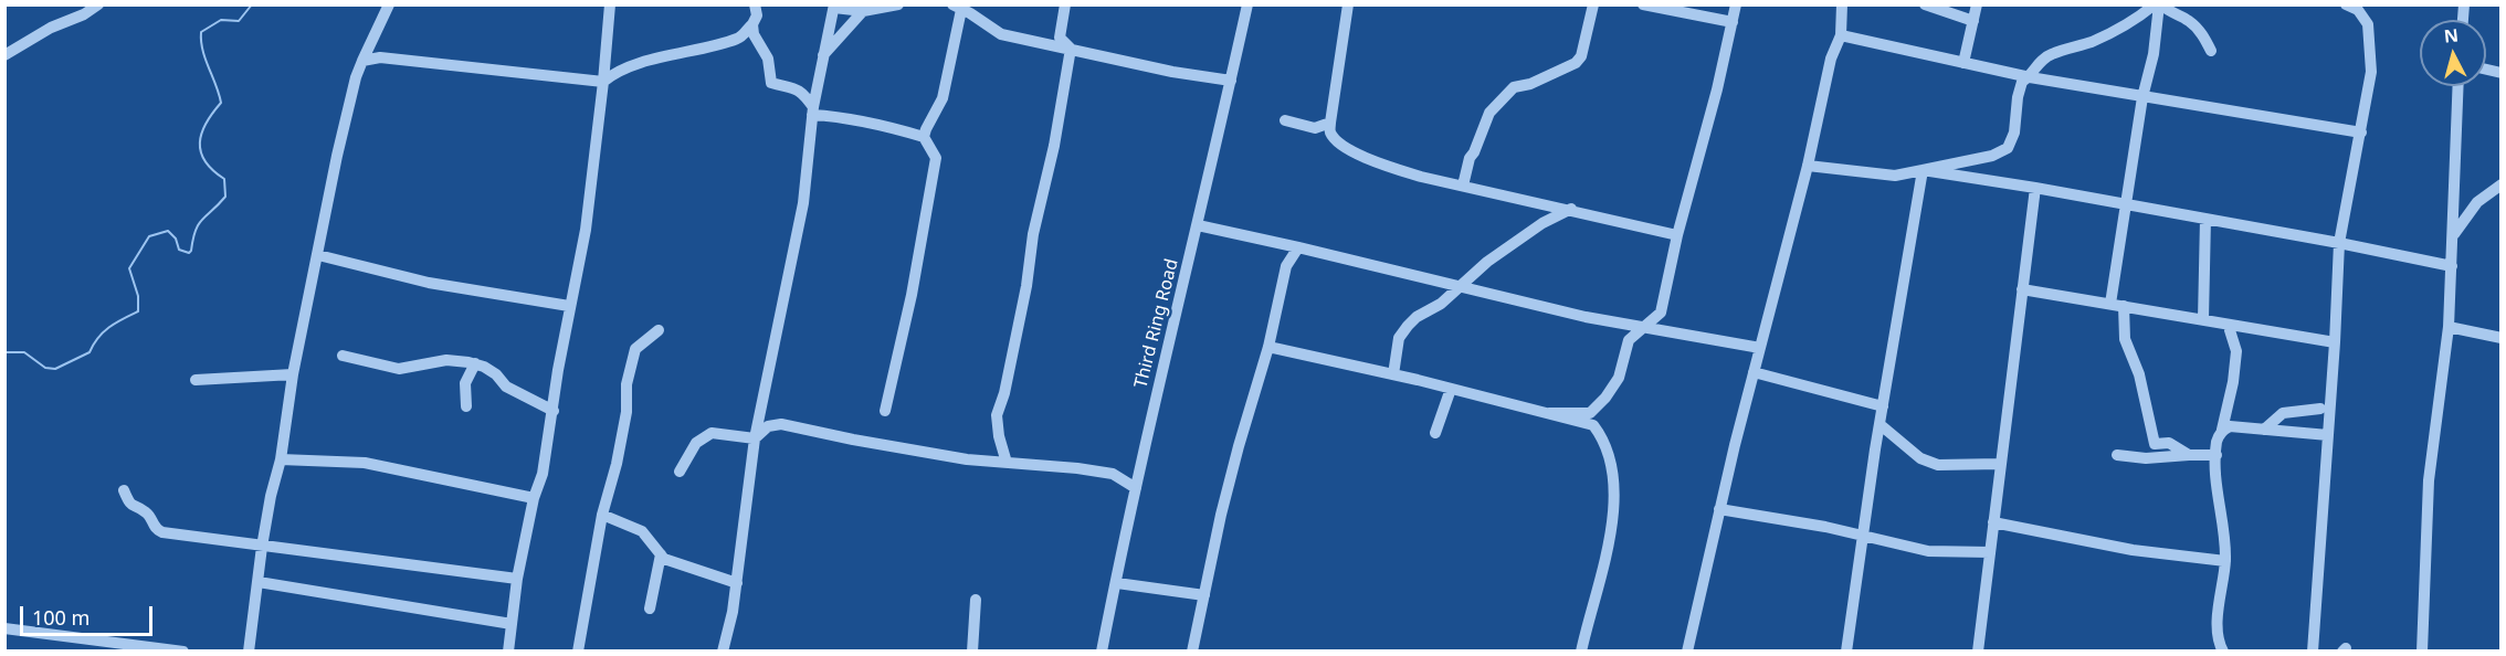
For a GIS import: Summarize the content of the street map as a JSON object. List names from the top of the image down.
{
  "streets": {
    "street": ["Third Ring Road"]
  },
  "scale_bar": "100 m",
  "north": "top"
}
